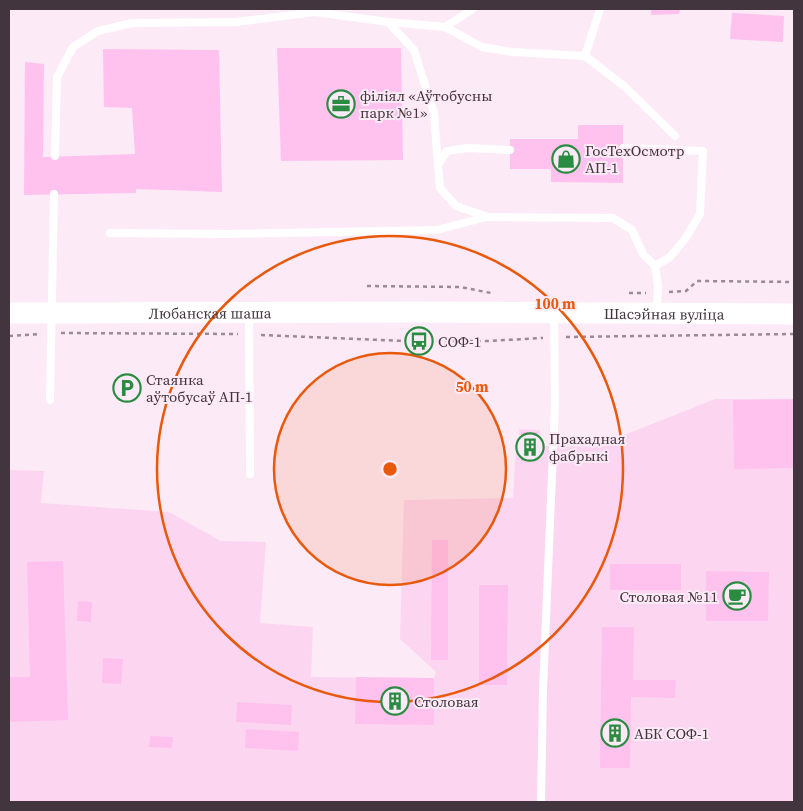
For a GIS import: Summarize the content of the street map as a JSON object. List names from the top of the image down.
{
  "streets": {
    "main road": ["Любанская шаша", "Шасэйная вуліца"]
  },
  "crossings": [
    ["Любанская шаша", "Шасэйная вуліца"]
  ],
  "places": {
    "office": ["філіял «Аўтобусны парк №1»"],
    "shop": ["ГосТехОсмотр АП-1"],
    "bus stop": ["СОФ-1"],
    "parking": ["Стаянка аўтобусаў АП-1"],
    "building": ["Прахадная фабрыкі", "Столовая", "АБК СОФ-1"],
    "cafe": ["Столовая №11"]
  },
  "rings": ["100 m", "50 m"]
}
